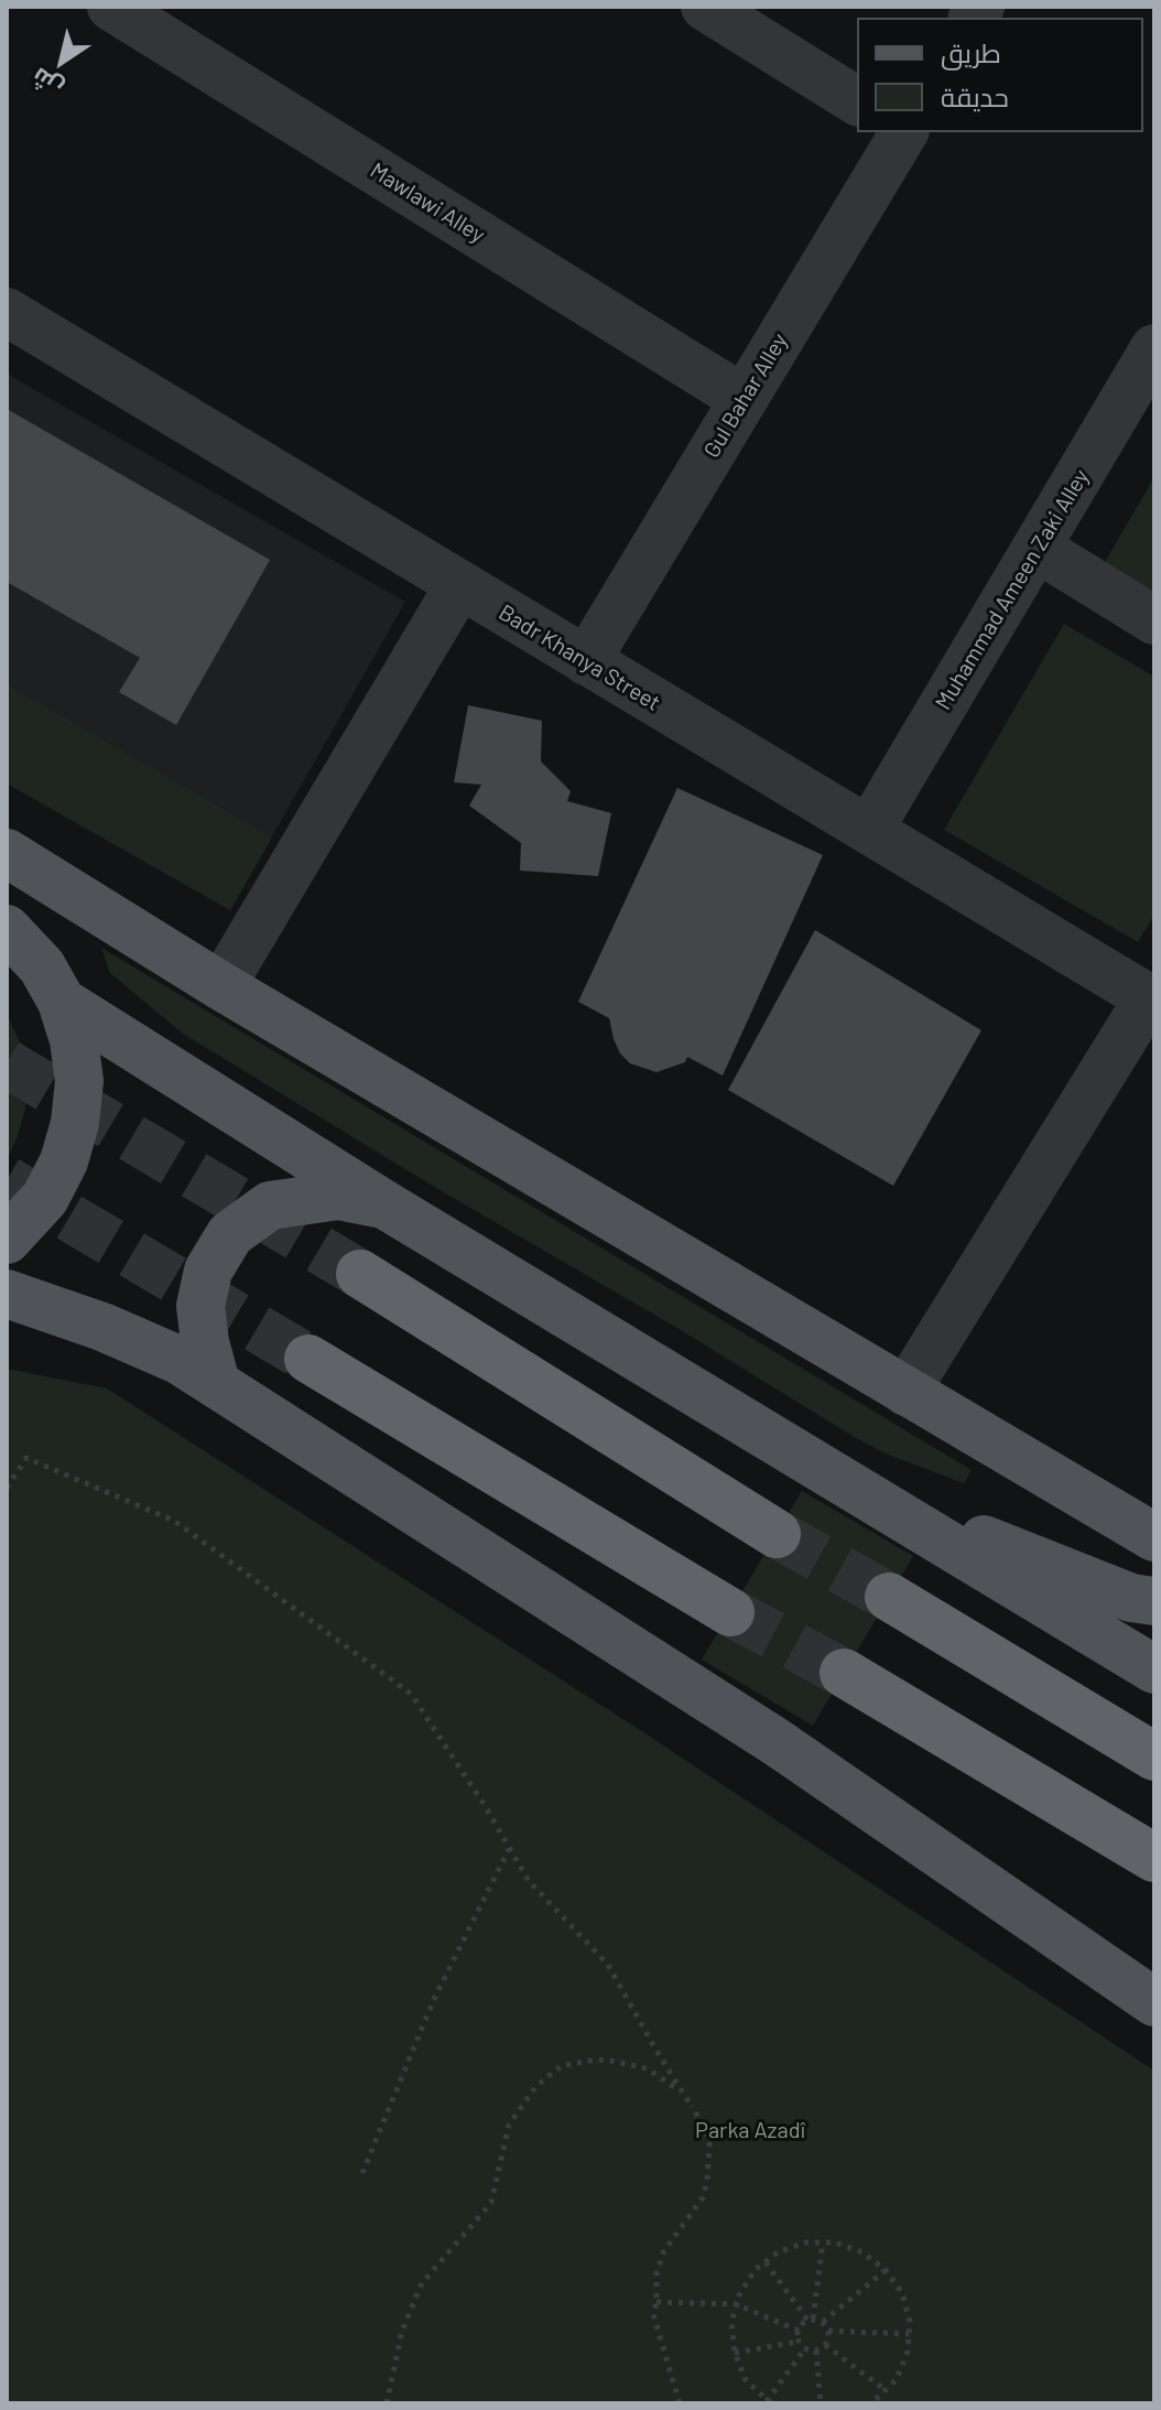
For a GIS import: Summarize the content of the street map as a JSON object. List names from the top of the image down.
{
  "streets": {
    "street": [
      "Mawlawi Alley",
      "Gul Bahar Alley",
      "Muhammad Ameen Zaki Alley",
      "Badr Khanya Street"
    ]
  },
  "crossings": [
    ["Mawlawi Alley", "Gul Bahar Alley"],
    ["Gul Bahar Alley", "Badr Khanya Street"],
    ["Muhammad Ameen Zaki Alley", "Badr Khanya Street"]
  ],
  "parks": ["Parka Azadî"],
  "legend": ["طريق", "حديقة"],
  "north": "bottom left"
}
